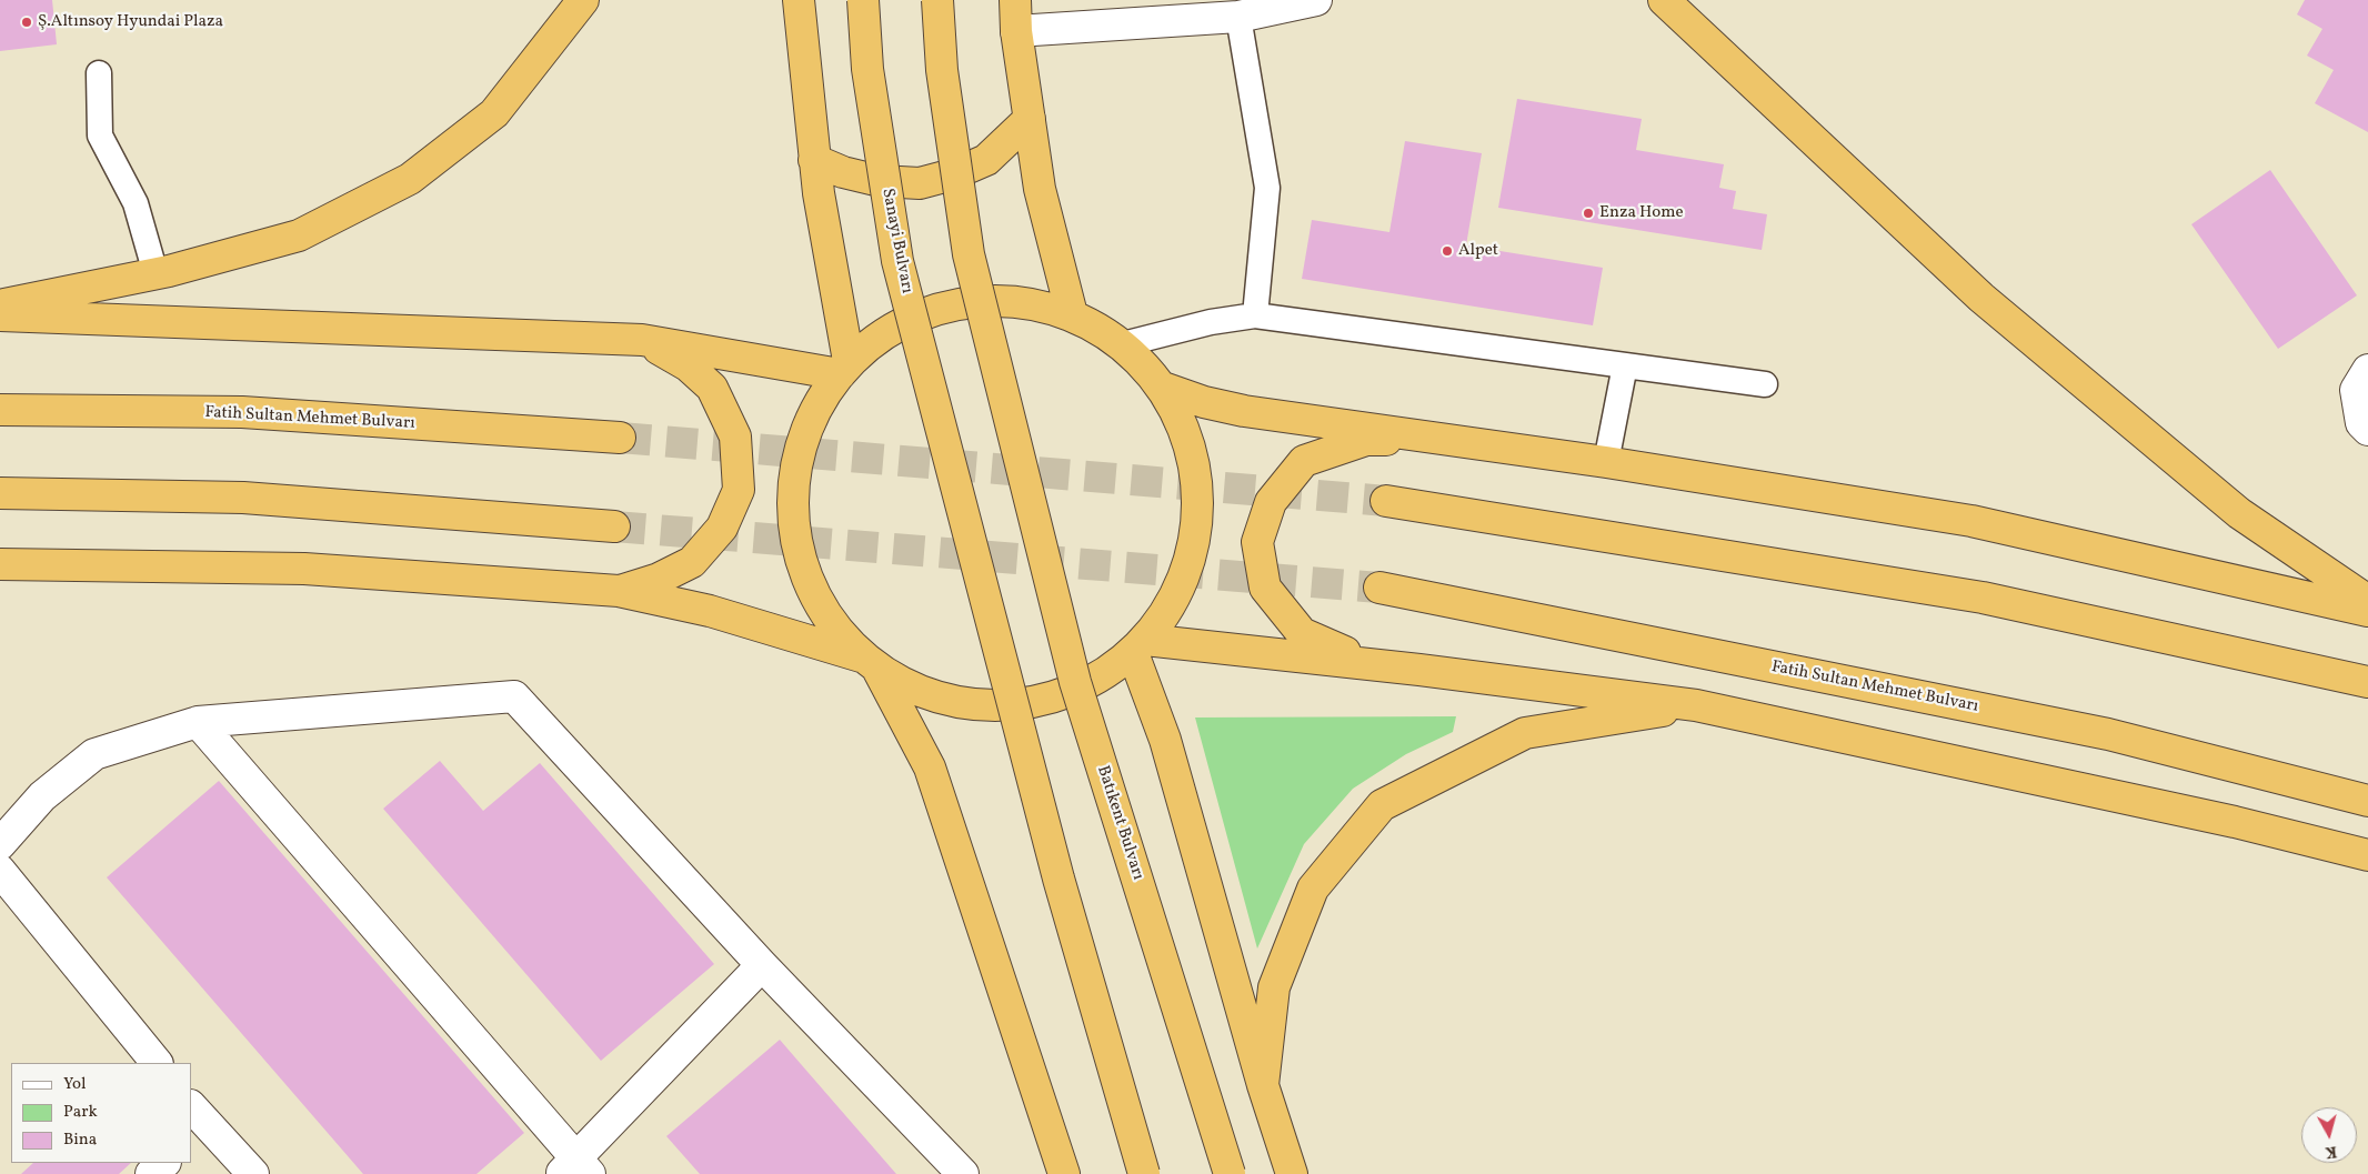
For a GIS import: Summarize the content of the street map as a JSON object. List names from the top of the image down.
{
  "streets": {
    "main road": ["Sanayi Bulvarı", "Fatih Sultan Mehmet Bulvarı", "Batıkent Bulvarı"]
  },
  "places": ["Ş.Altınsoy Hyundai Plaza", "Enza Home", "Alpet"],
  "legend": ["Yol", "Park", "Bina"],
  "north": "bottom"
}
